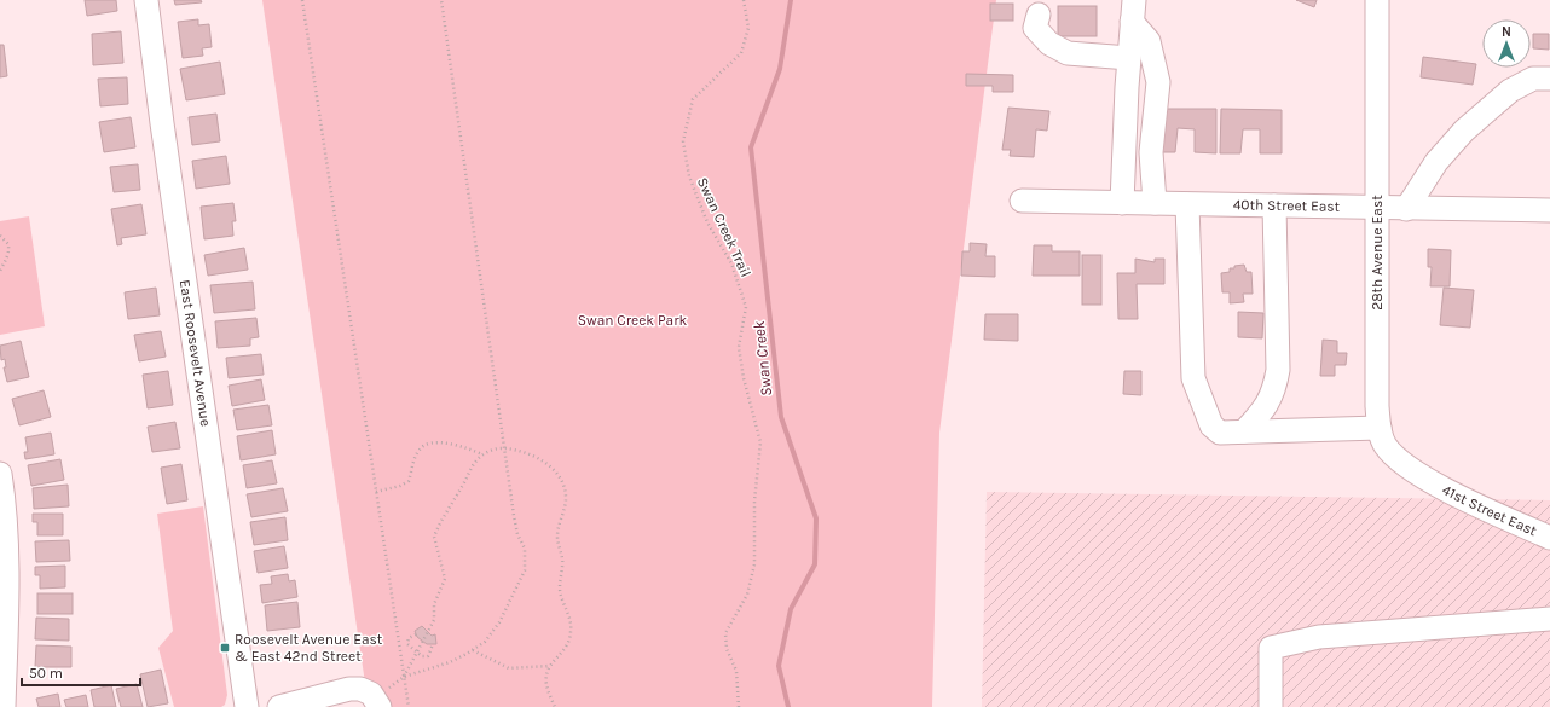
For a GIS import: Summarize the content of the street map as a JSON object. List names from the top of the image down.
{
  "streets": {
    "street": [
      "40th Street East",
      "28th Avenue East",
      "East Roosevelt Avenue",
      "41st Street East"
    ],
    "path": ["Swan Creek Trail"]
  },
  "crossings": [
    ["40th Street East", "28th Avenue East"],
    ["28th Avenue East", "41st Street East"]
  ],
  "water": ["Swan Creek"],
  "parks": ["Swan Creek Park"],
  "places": {
    "transit": ["Roosevelt Avenue East & East 42nd Street"]
  },
  "scale_bar": "50 m",
  "north": "top"
}
